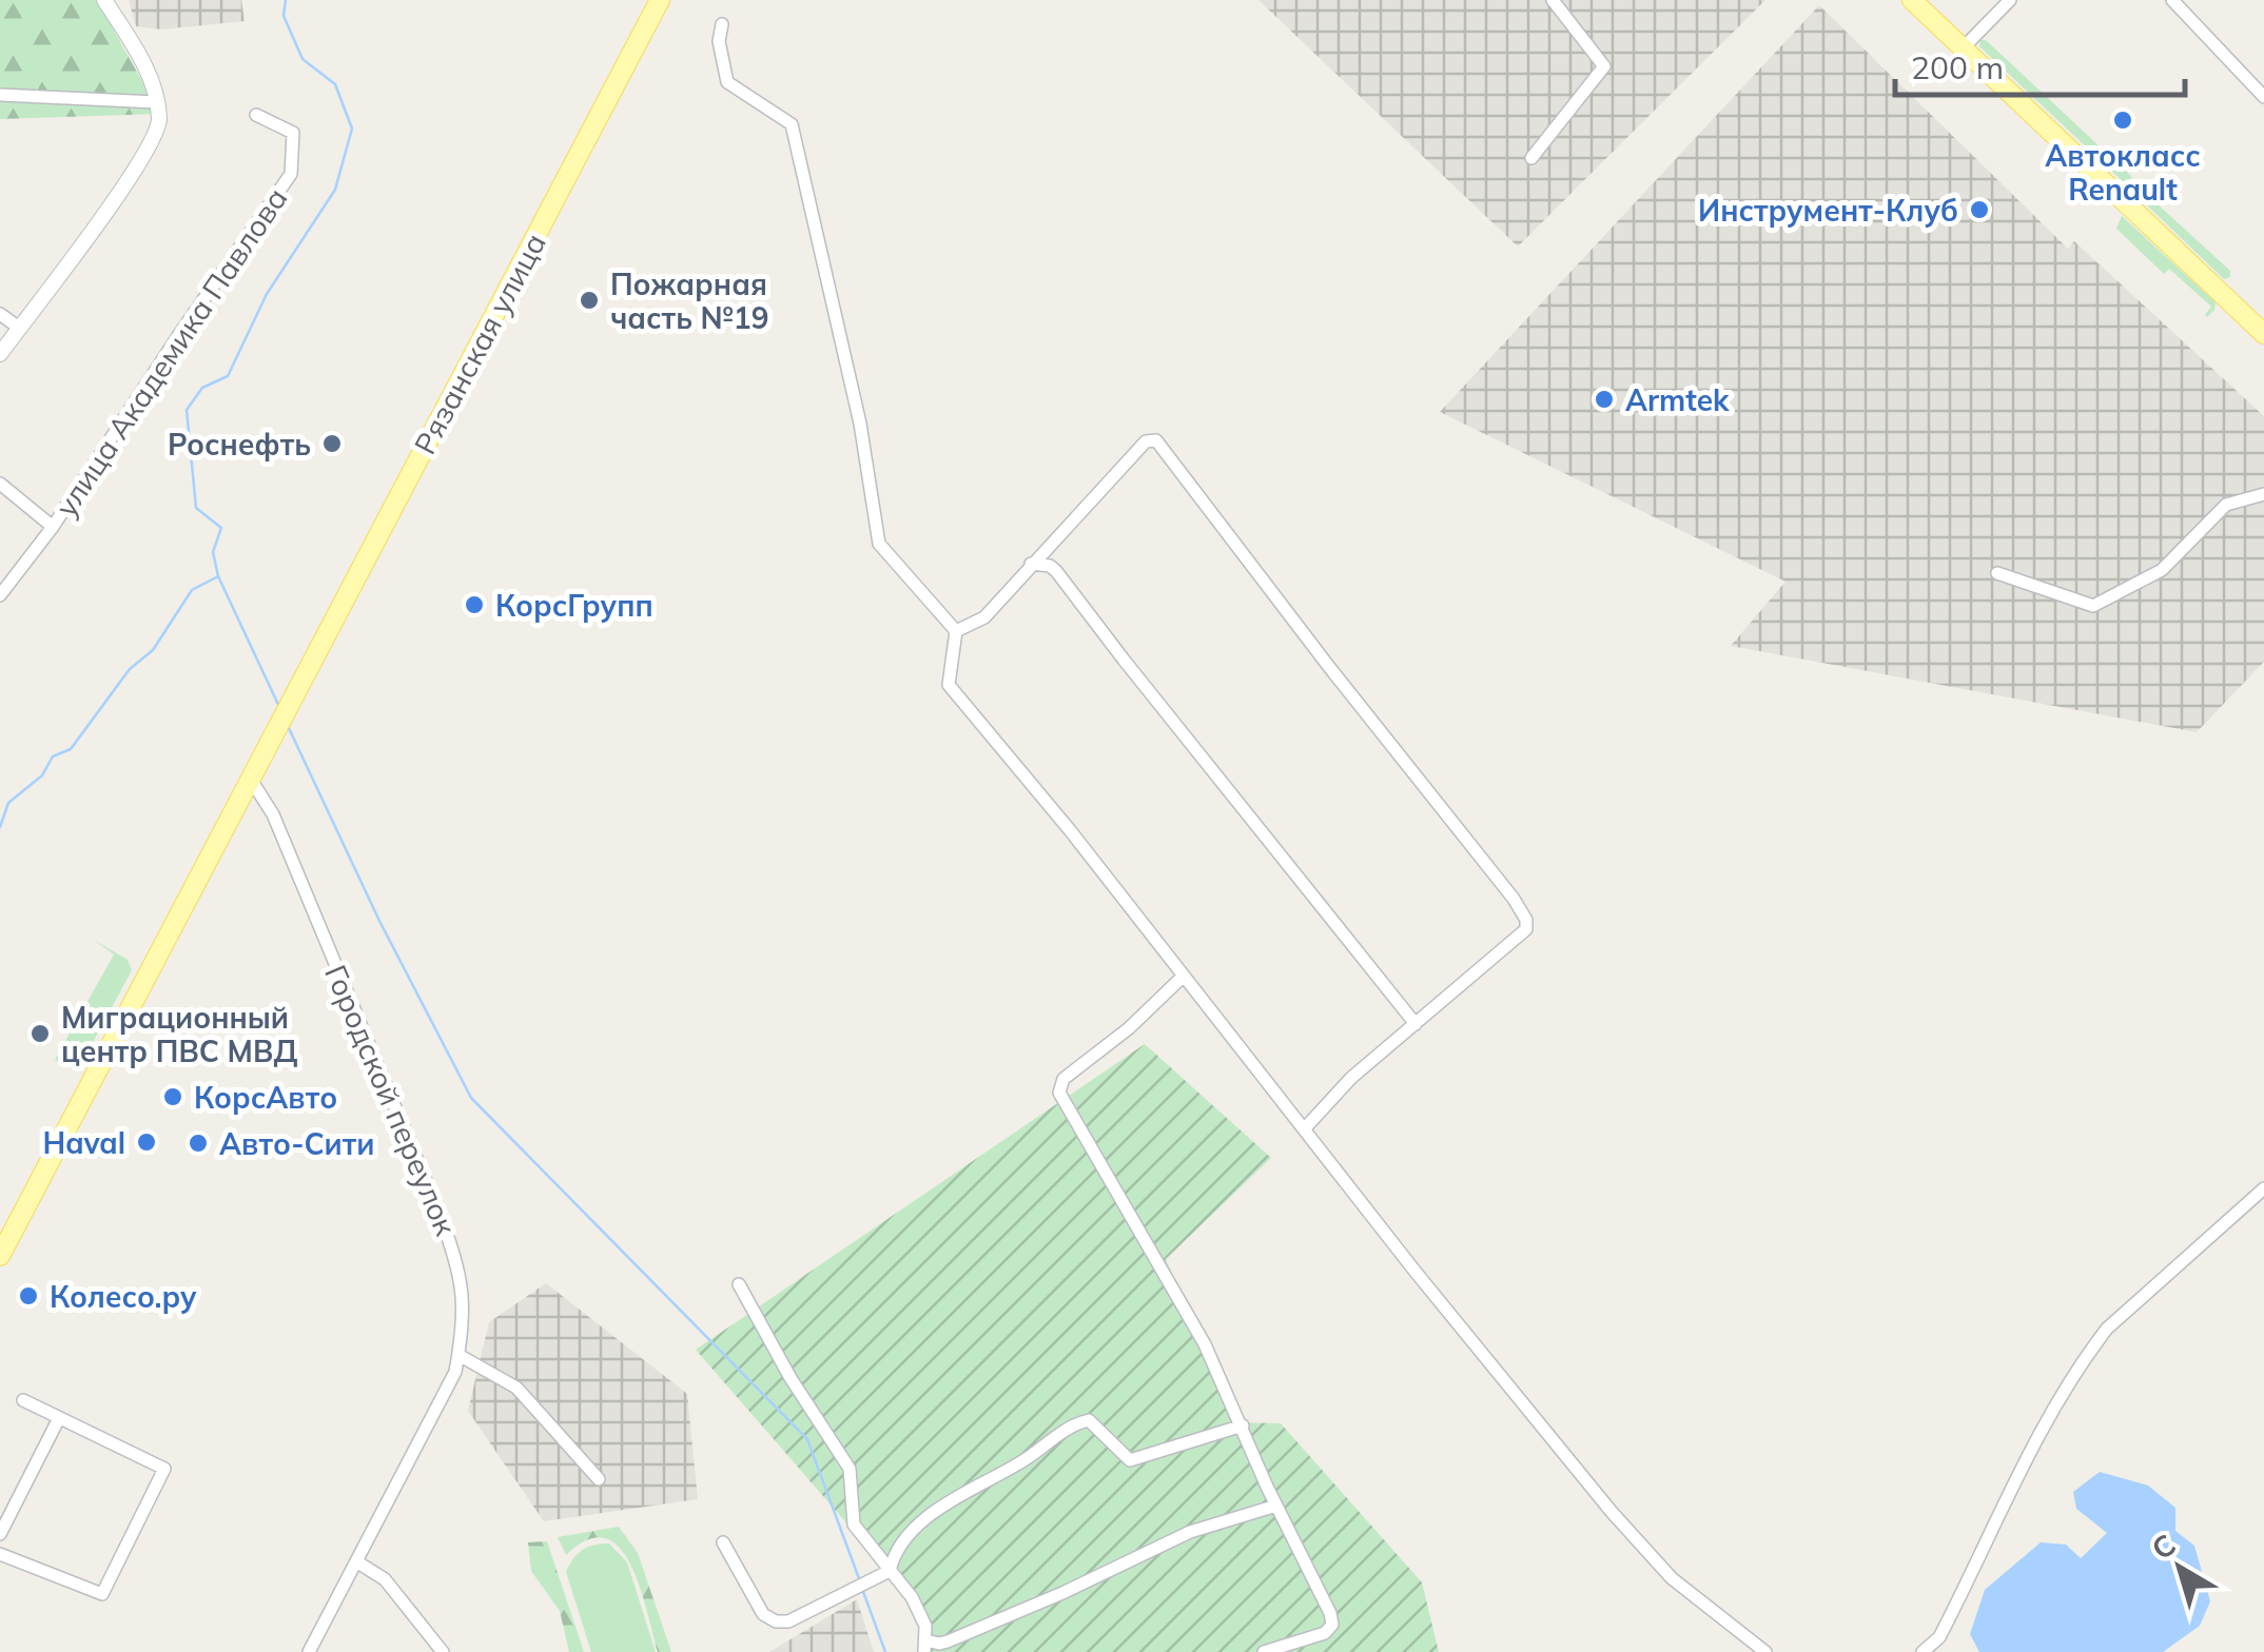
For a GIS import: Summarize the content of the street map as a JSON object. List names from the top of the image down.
{
  "streets": {
    "main road": ["Рязанская улица"],
    "street": ["улица Академика Павлова", "Городской переулок"]
  },
  "crossings": [
    ["Рязанская улица", "Городской переулок"]
  ],
  "places": [
    "Автокласс Renault",
    "Инструмент-Клуб",
    "Пожарная часть №19",
    "Armtek",
    "Роснефть",
    "КорсГрупп",
    "Миграционный центр ПВС МВД",
    "КорсАвто",
    "Haval",
    "Авто-Сити",
    "Колесо.ру"
  ],
  "scale_bar": "200 m",
  "north": "top left"
}
